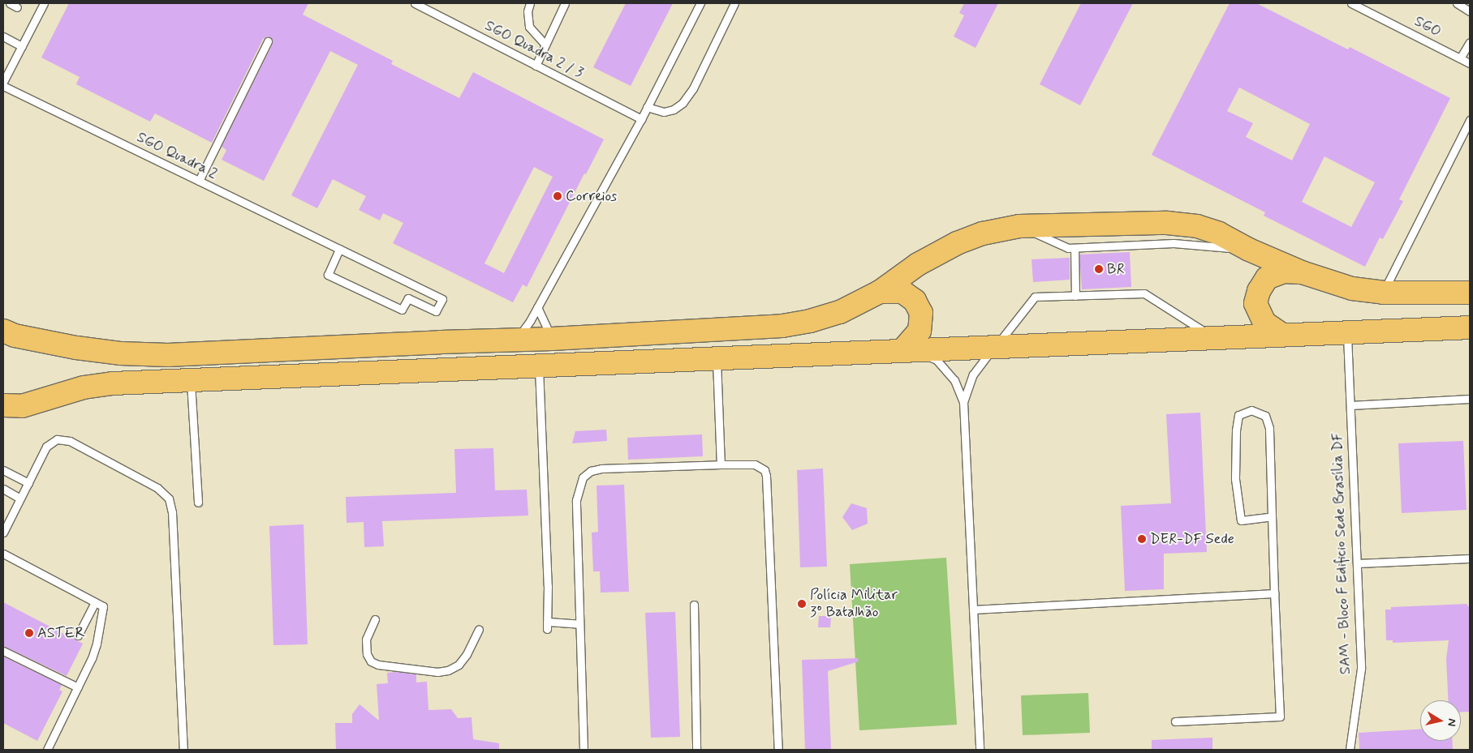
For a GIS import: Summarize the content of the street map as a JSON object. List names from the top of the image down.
{
  "streets": {
    "lane": [
      "SGO",
      "SGO Quadra 2 / 3",
      "SGO Quadra 2",
      "SAM - Bloco F Edificio Sede Brasília DF"
    ]
  },
  "places": [
    "Correios",
    "BR",
    "DER-DF Sede",
    "Polícia Militar 3º Batalhão",
    "ASTER"
  ],
  "north": "right"
}
